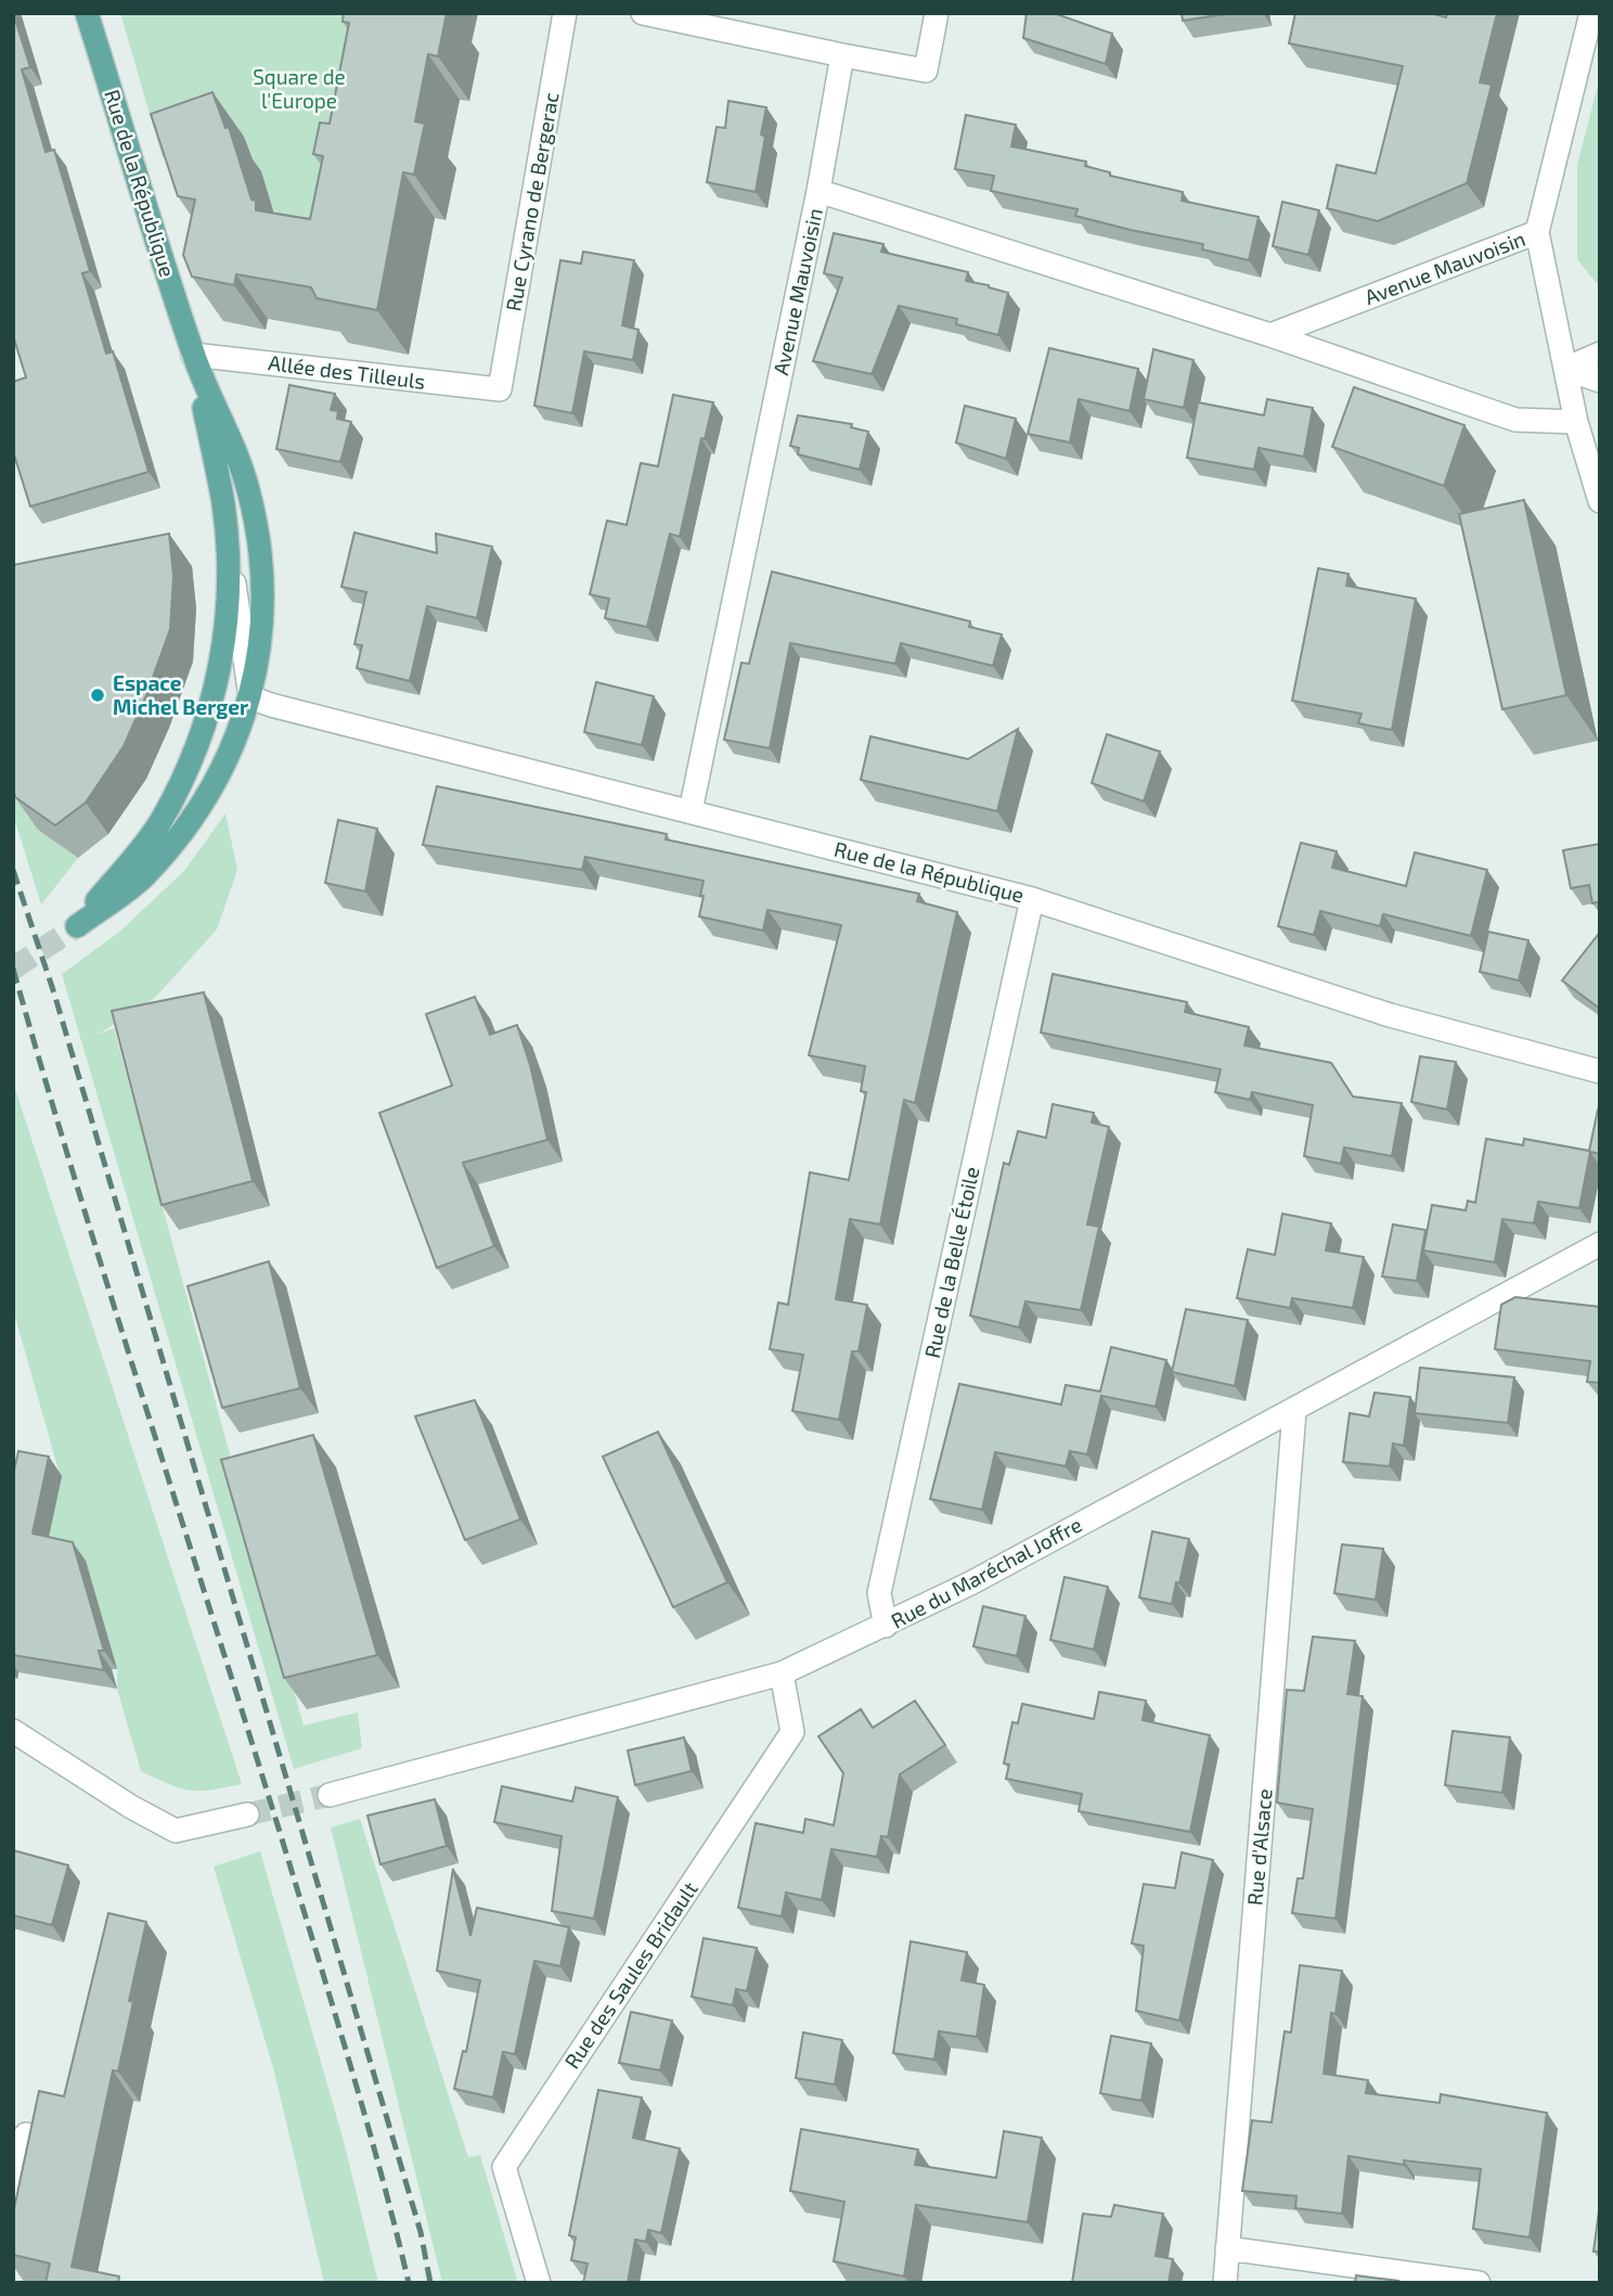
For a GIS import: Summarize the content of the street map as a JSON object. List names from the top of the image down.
{
  "streets": {
    "main road": ["Rue de la République"],
    "street": [
      "Rue Cyrano de Bergerac",
      "Avenue Mauvoisin",
      "Allée des Tilleuls",
      "Rue de la Belle Étoile",
      "Rue du Maréchal Joffre",
      "Rue d'Alsace",
      "Rue des Saules Bridault"
    ]
  },
  "crossings": [
    ["Rue de la République", "Avenue Mauvoisin"],
    ["Rue de la République", "Allée des Tilleuls"],
    ["Rue de la République", "Rue de la Belle Étoile"],
    ["Rue Cyrano de Bergerac", "Allée des Tilleuls"],
    ["Rue de la Belle Étoile", "Rue du Maréchal Joffre"],
    ["Rue du Maréchal Joffre", "Rue d'Alsace"],
    ["Rue du Maréchal Joffre", "Rue des Saules Bridault"]
  ],
  "parks": ["Square de l'Europe"],
  "places": ["Espace Michel Berger"]
}
